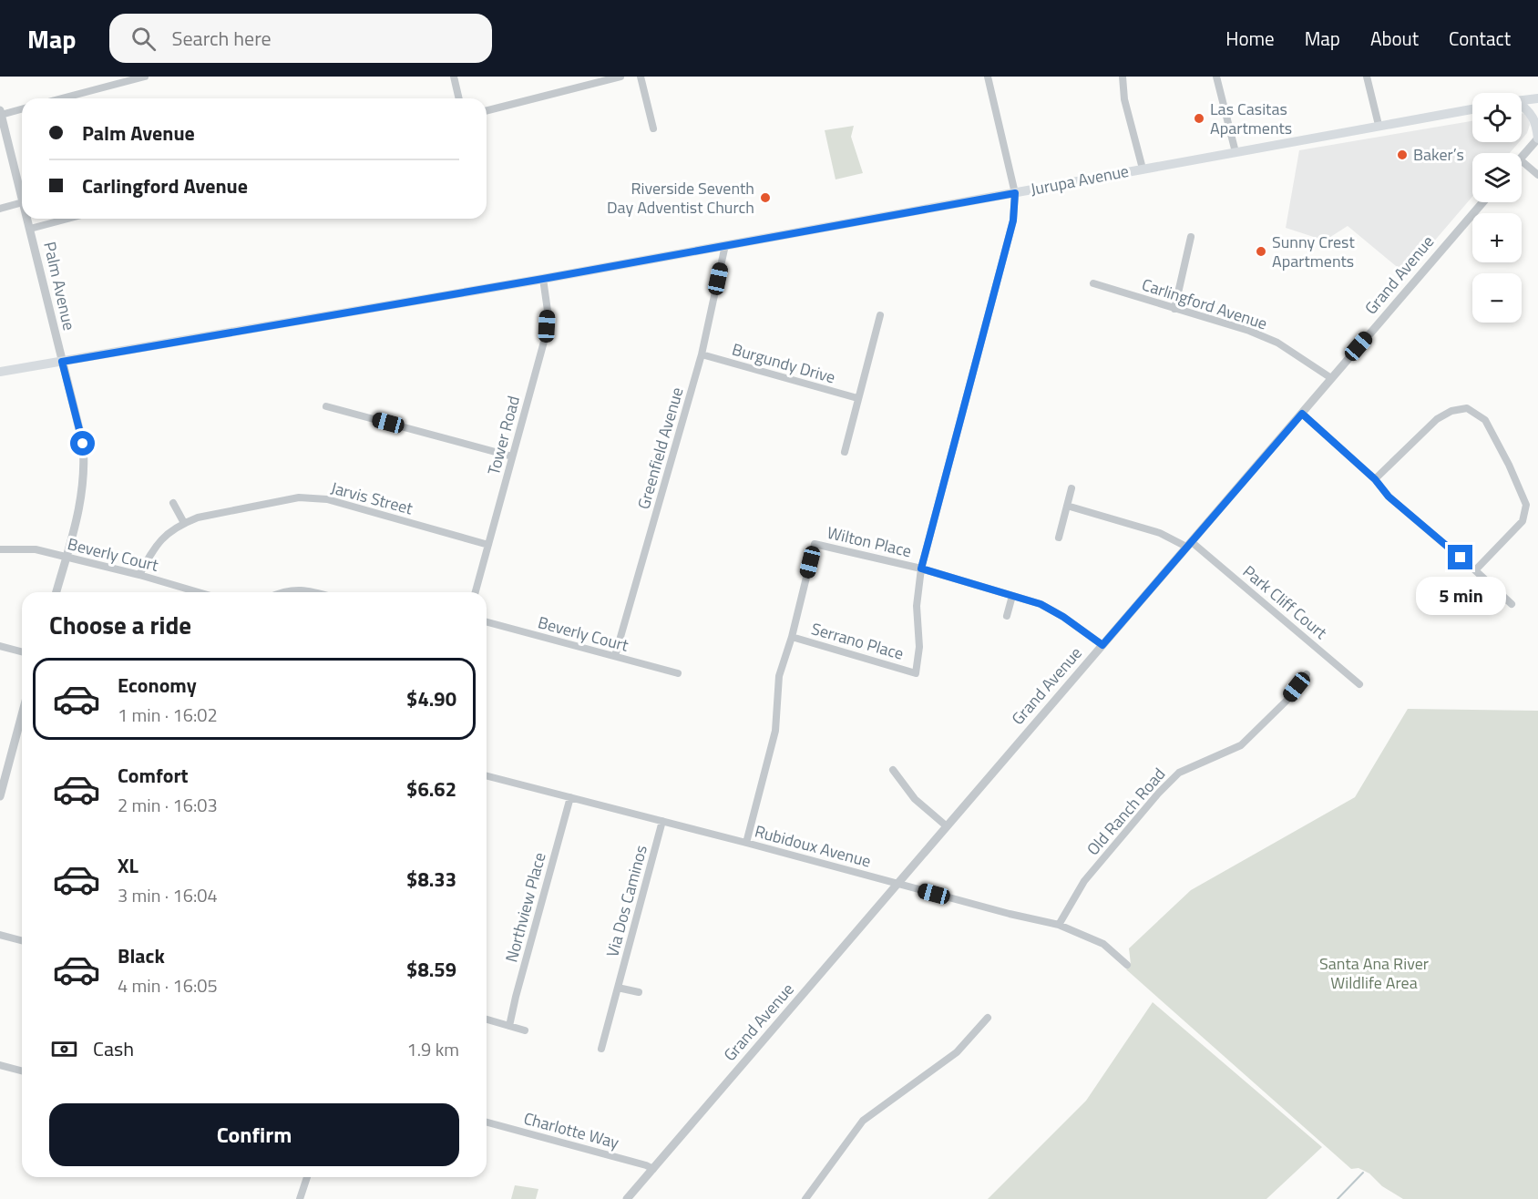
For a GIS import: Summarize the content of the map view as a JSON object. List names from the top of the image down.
{
  "streets": {
    "main road": ["Jurupa Avenue"],
    "street": [
      "Grand Avenue",
      "Palm Avenue",
      "Carlingford Avenue",
      "Burgundy Drive",
      "Tower Road",
      "Greenfield Avenue",
      "Jarvis Street",
      "Wilton Place",
      "Beverly Court",
      "Park Cliff Court",
      "Serrano Place",
      "Old Ranch Road",
      "Rubidoux Avenue",
      "Via Dos Caminos",
      "Northview Place",
      "Charlotte Way"
    ]
  },
  "crossings": [
    ["Jurupa Avenue", "Palm Avenue"],
    ["Jurupa Avenue", "Tower Road"],
    ["Jurupa Avenue", "Greenfield Avenue"],
    ["Grand Avenue", "Carlingford Avenue"],
    ["Grand Avenue", "Wilton Place"],
    ["Grand Avenue", "Park Cliff Court"],
    ["Grand Avenue", "Rubidoux Avenue"],
    ["Grand Avenue", "Charlotte Way"],
    ["Palm Avenue", "Beverly Court"],
    ["Burgundy Drive", "Greenfield Avenue"],
    ["Tower Road", "Jarvis Street"],
    ["Greenfield Avenue", "Beverly Court"],
    ["Jarvis Street", "Beverly Court"],
    ["Wilton Place", "Serrano Place"],
    ["Old Ranch Road", "Rubidoux Avenue"],
    ["Rubidoux Avenue", "Via Dos Caminos"],
    ["Rubidoux Avenue", "Northview Place"]
  ],
  "parks": ["Santa Ana River Wildlife Area"],
  "places": [
    "Las Casitas Apartments",
    "Baker’s",
    "Riverside Seventh Day Adventist Church",
    "Sunny Crest Apartments"
  ],
  "page": {
    "header": "Map",
    "search": "Search here",
    "nav": [
      "Home",
      "Map",
      "About",
      "Contact"
    ],
    "map_buttons": ["+", "−"],
    "banner": ["Palm Avenue", "Carlingford Avenue"],
    "bubble": "5 min",
    "heading": "Choose a ride",
    "list": [
      {
        "name": "Economy",
        "note": "1 min · 16:02",
        "value": "$4.90"
      },
      {
        "name": "Comfort",
        "note": "2 min · 16:03",
        "value": "$6.62"
      },
      {
        "name": "XL",
        "note": "3 min · 16:04",
        "value": "$8.33"
      },
      {
        "name": "Black",
        "note": "4 min · 16:05",
        "value": "$8.59"
      }
    ],
    "pay": ["Cash", "1.9 km"],
    "buttons": "Confirm"
  }
}
